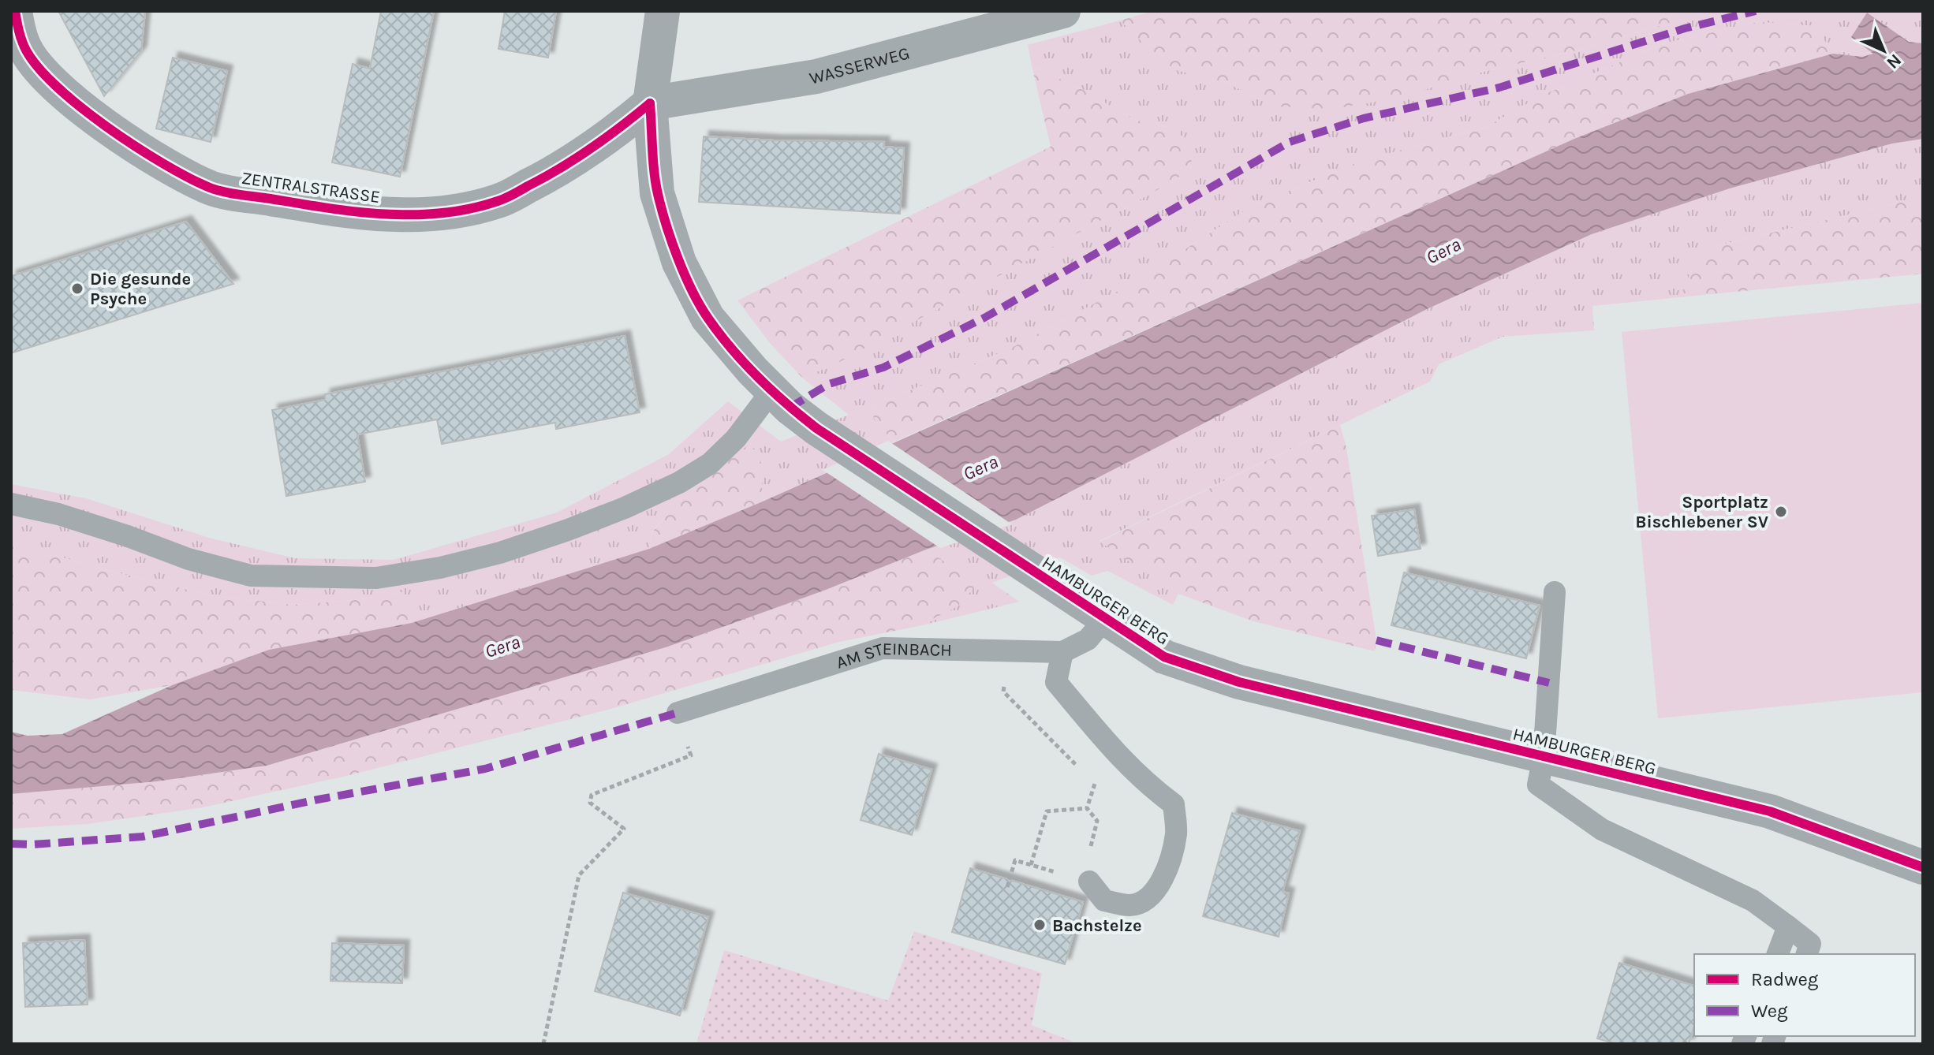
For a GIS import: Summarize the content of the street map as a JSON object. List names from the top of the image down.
{
  "streets": {
    "street": ["WASSERWEG", "ZENTRALSTRASSE", "HAMBURGER BERG"],
    "lane": ["AM STEINBACH"]
  },
  "crossings": [
    ["WASSERWEG", "ZENTRALSTRASSE"],
    ["WASSERWEG", "HAMBURGER BERG"],
    ["ZENTRALSTRASSE", "HAMBURGER BERG"],
    ["HAMBURGER BERG", "AM STEINBACH"]
  ],
  "water": ["Gera"],
  "places": ["Die gesunde Psyche", "Sportplatz Bischlebener SV", "Bachstelze"],
  "legend": ["Radweg", "Weg"],
  "north": "bottom right"
}
